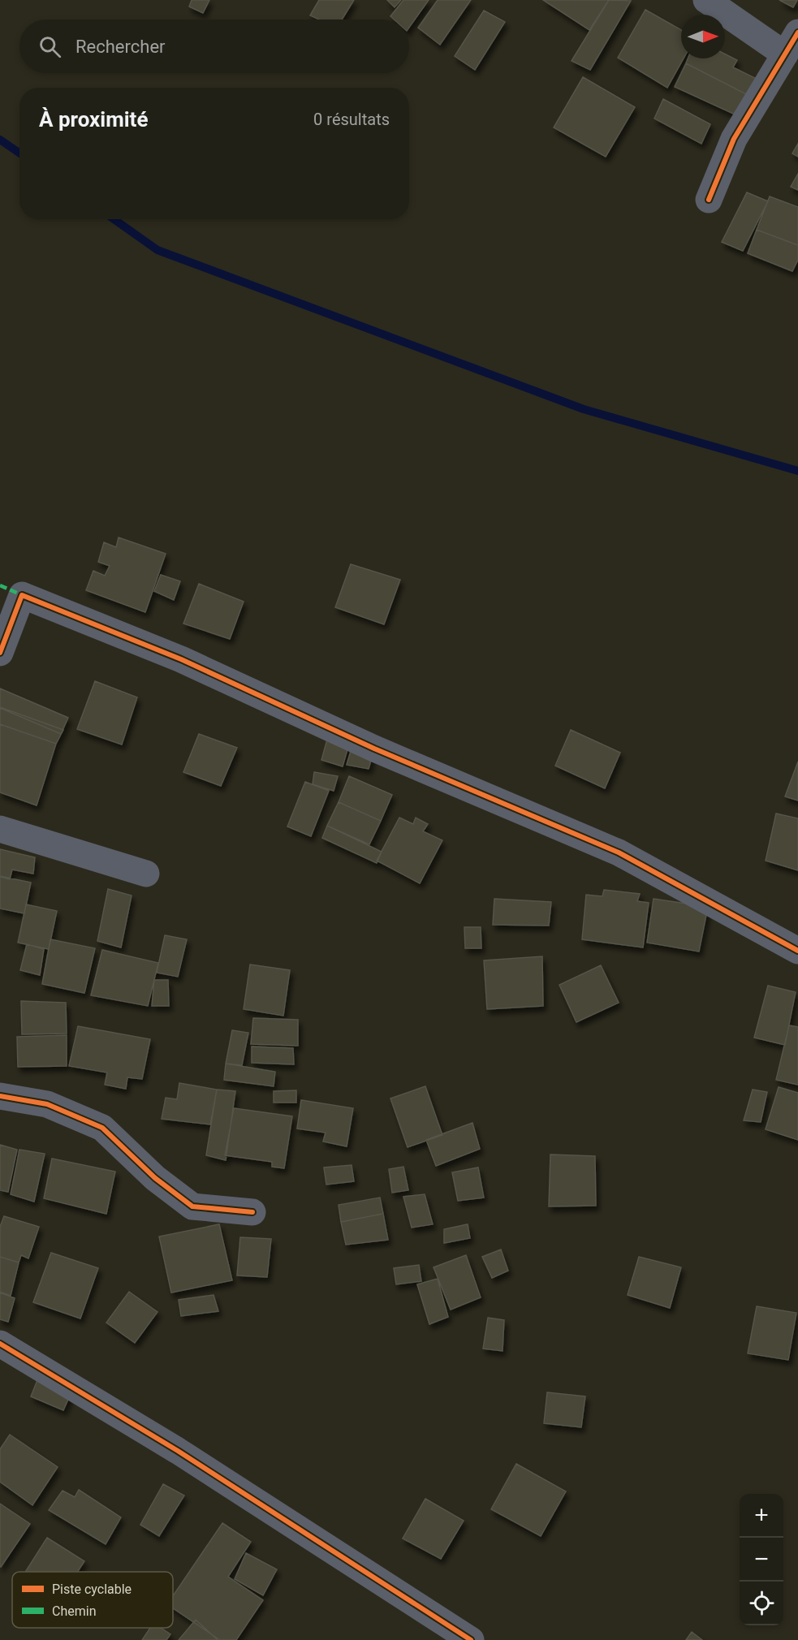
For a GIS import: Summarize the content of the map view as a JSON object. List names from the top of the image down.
{
  "legend": ["Piste cyclable", "Chemin"],
  "north": "right",
  "page": {
    "search": "Rechercher",
    "heading": ["À proximité", "0 résultats"],
    "map_buttons": ["+", "−"]
  }
}
